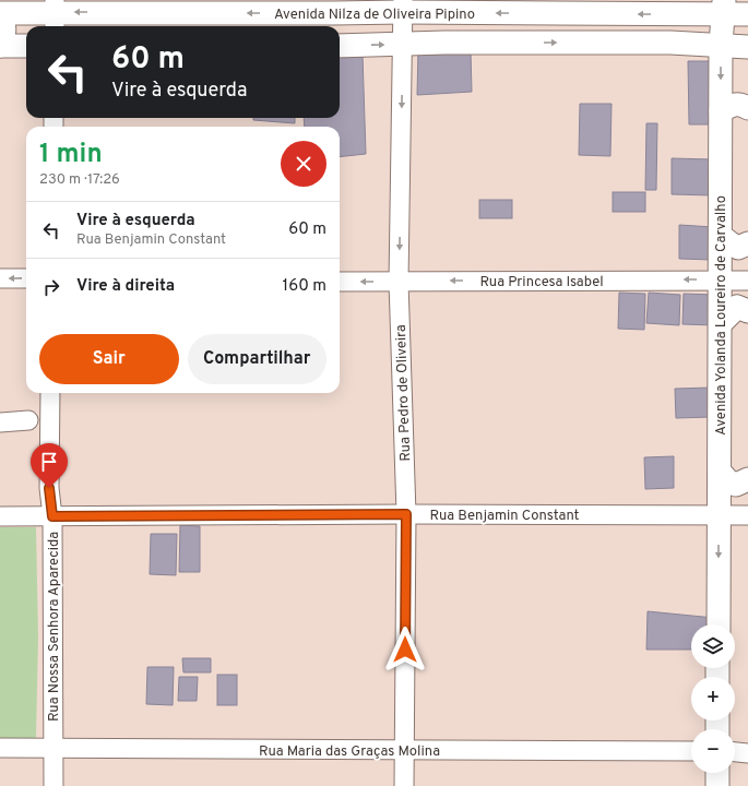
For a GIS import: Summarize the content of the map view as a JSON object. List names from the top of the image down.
{
  "streets": {
    "main road": ["Avenida Nilza de Oliveira Pipino", "Avenida Yolanda Loureiro de Carvalho"],
    "street": [
      "Rua Princesa Isabel",
      "Rua Pedro de Oliveira",
      "Rua Benjamin Constant",
      "Rua Nossa Senhora Aparecida",
      "Rua Maria das Graças Molina"
    ]
  },
  "crossings": [
    ["Avenida Nilza de Oliveira Pipino", "Avenida Yolanda Loureiro de Carvalho"],
    ["Avenida Nilza de Oliveira Pipino", "Rua Pedro de Oliveira"],
    ["Rua Princesa Isabel", "Avenida Yolanda Loureiro de Carvalho"],
    ["Rua Princesa Isabel", "Rua Pedro de Oliveira"],
    ["Avenida Yolanda Loureiro de Carvalho", "Rua Benjamin Constant"],
    ["Rua Pedro de Oliveira", "Rua Benjamin Constant"],
    ["Rua Pedro de Oliveira", "Rua Maria das Graças Molina"],
    ["Rua Benjamin Constant", "Rua Nossa Senhora Aparecida"],
    ["Rua Nossa Senhora Aparecida", "Rua Maria das Graças Molina"]
  ],
  "one_way": ["Rua Princesa Isabel"],
  "page": {
    "turn": ["60 m", "Vire à esquerda"],
    "heading": ["1 min", "230 m · 17:26"],
    "list": [
      {
        "name": "Vire à esquerda",
        "note": "Rua Benjamin Constant",
        "value": "60 m"
      },
      {
        "name": "Vire à direita",
        "value": "160 m"
      }
    ],
    "buttons": ["Sair", "Compartilhar"],
    "map_buttons": ["+", "−"]
  }
}
